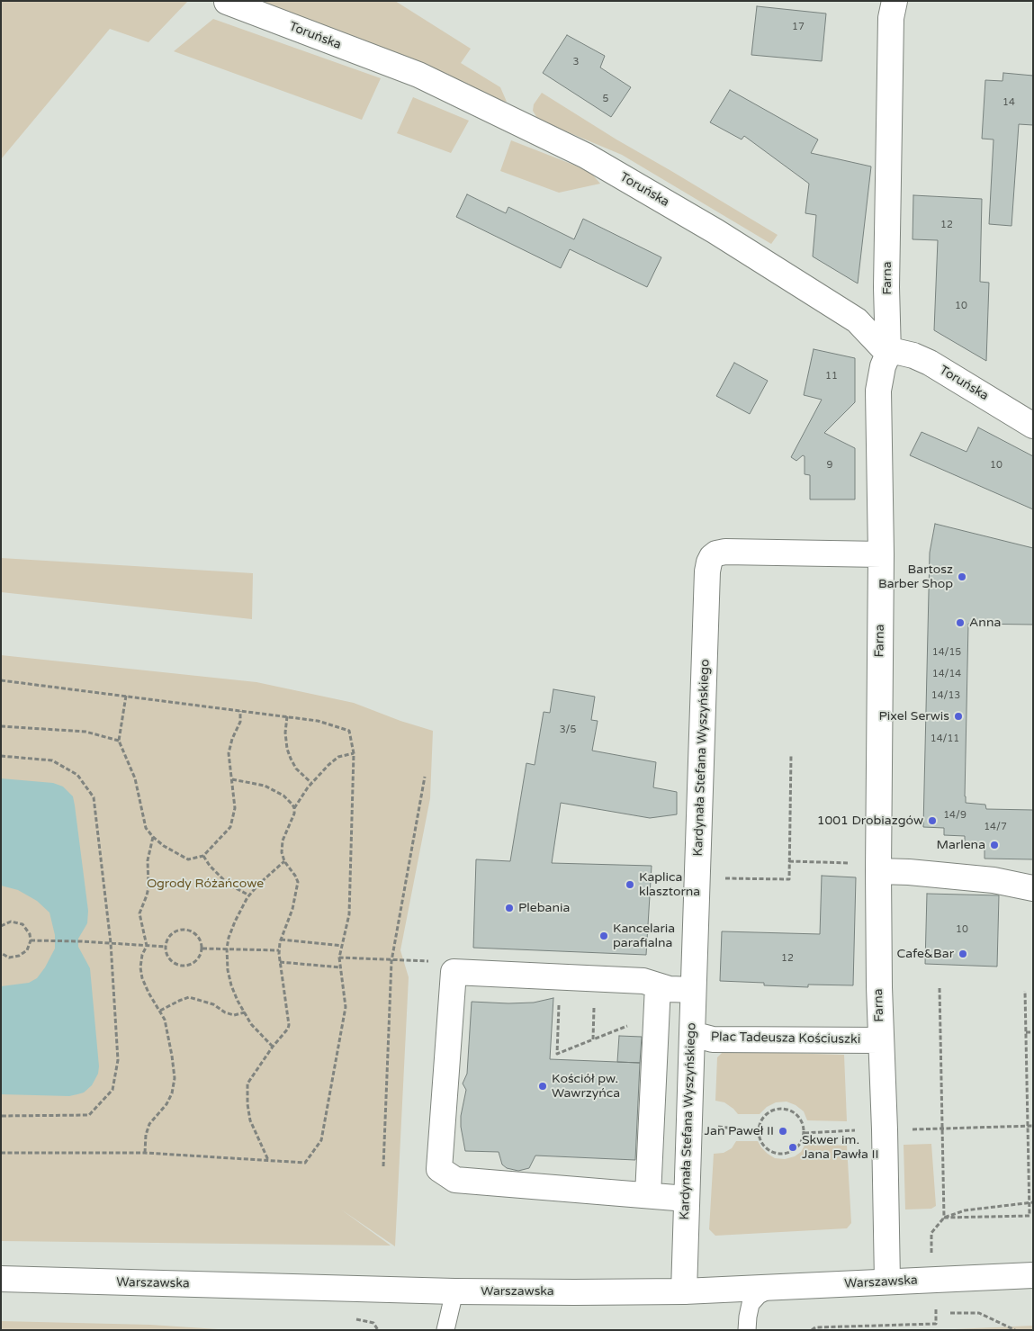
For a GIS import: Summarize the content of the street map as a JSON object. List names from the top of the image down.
{
  "streets": {
    "street": [
      "Toruńska",
      "Farna",
      "Kardynała Stefana Wyszyńskiego",
      "Plac Tadeusza Kościuszki",
      "Warszawska"
    ]
  },
  "crossings": [
    ["Toruńska", "Farna"],
    ["Farna", "Kardynała Stefana Wyszyńskiego"],
    ["Farna", "Plac Tadeusza Kościuszki"],
    ["Farna", "Warszawska"],
    ["Kardynała Stefana Wyszyńskiego", "Plac Tadeusza Kościuszki"],
    ["Kardynała Stefana Wyszyńskiego", "Warszawska"]
  ],
  "parks": ["Ogrody Różańcowe"],
  "places": [
    "Bartosz Barber Shop",
    "Anna",
    "Pixel Serwis",
    "1001 Drobiazgów",
    "Marlena",
    "Kaplica klasztorna",
    "Plebania",
    "Kancelaria parafialna",
    "Cafe&Bar",
    "Kościół pw. Wawrzyńca",
    "Jan Paweł II",
    "Skwer im. Jana Pawła II"
  ],
  "house_numbers": [
    "17",
    "3",
    "5",
    "14",
    "12",
    "10",
    "11",
    "9",
    "10",
    "14/15",
    "14/14",
    "14/13",
    "3/5",
    "14/11",
    "14/9",
    "14/7",
    "10",
    "12"
  ]
}
